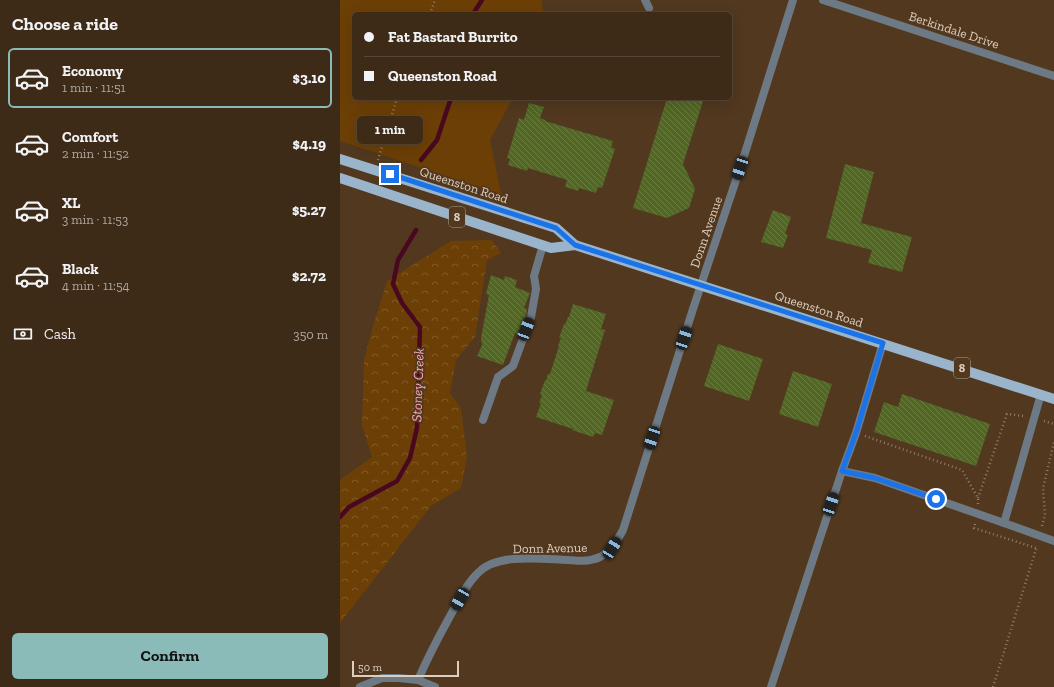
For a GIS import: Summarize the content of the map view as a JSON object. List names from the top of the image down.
{
  "streets": {
    "main road": ["Queenston Road", "8"],
    "street": ["Berkindale Drive", "Donn Avenue"]
  },
  "crossings": [
    ["Queenston Road", "Donn Avenue"]
  ],
  "water": ["Stoney Creek"],
  "scale_bar": "50 m",
  "page": {
    "heading": "Choose a ride",
    "banner": ["Fat Bastard Burrito", "Queenston Road"],
    "list": [
      {
        "name": "Economy",
        "note": "1 min · 11:51",
        "value": "$3.10"
      },
      {
        "name": "Comfort",
        "note": "2 min · 11:52",
        "value": "$4.19"
      },
      {
        "name": "XL",
        "note": "3 min · 11:53",
        "value": "$5.27"
      },
      {
        "name": "Black",
        "note": "4 min · 11:54",
        "value": "$2.72"
      }
    ],
    "bubble": "1 min",
    "pay": ["Cash", "350 m"],
    "buttons": "Confirm",
    "scale": "50 m"
  }
}
